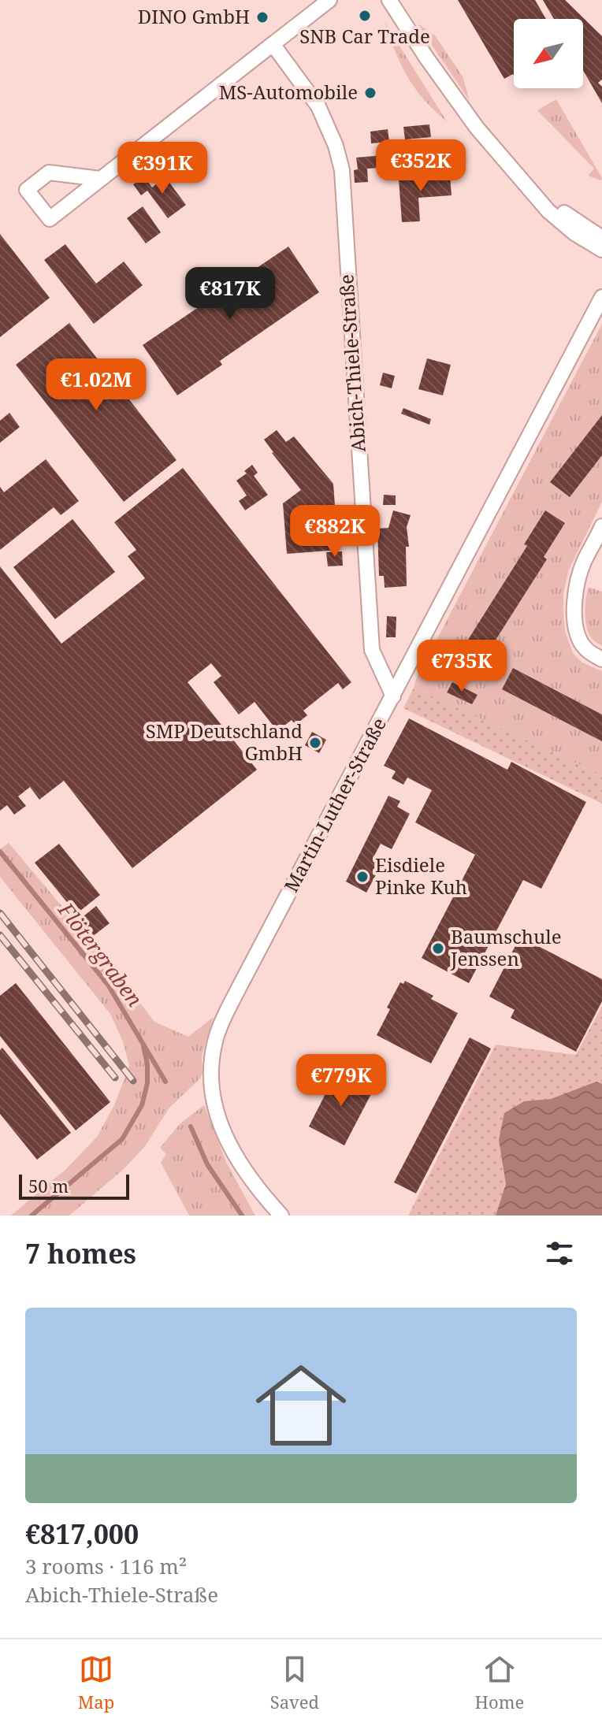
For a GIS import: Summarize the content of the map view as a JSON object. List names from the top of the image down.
{
  "streets": {
    "street": ["Abich-Thiele-Straße", "Martin-Luther-Straße"]
  },
  "crossings": [
    ["Abich-Thiele-Straße", "Martin-Luther-Straße"]
  ],
  "water": ["Flötergraben"],
  "places": [
    "SNB Car Trade",
    "DINO GmbH",
    "MS-Automobile",
    "SMP Deutschland GmbH",
    "Eisdiele Pinke Kuh",
    "Baumschule Jenssen"
  ],
  "scale_bar": "50 m",
  "north": "bottom left",
  "page": {
    "price": [
      "€352K",
      "€391K",
      "€817K",
      "€1.02M",
      "€882K",
      "€735K",
      "€779K"
    ],
    "scale": "50 m",
    "heading": "7 homes",
    "list": [
      {
        "name": "€817,000",
        "note": "3 rooms · 116 m² · Abich-Thiele-Straße"
      }
    ],
    "tabs": ["Map", "Saved", "Home"]
  }
}
